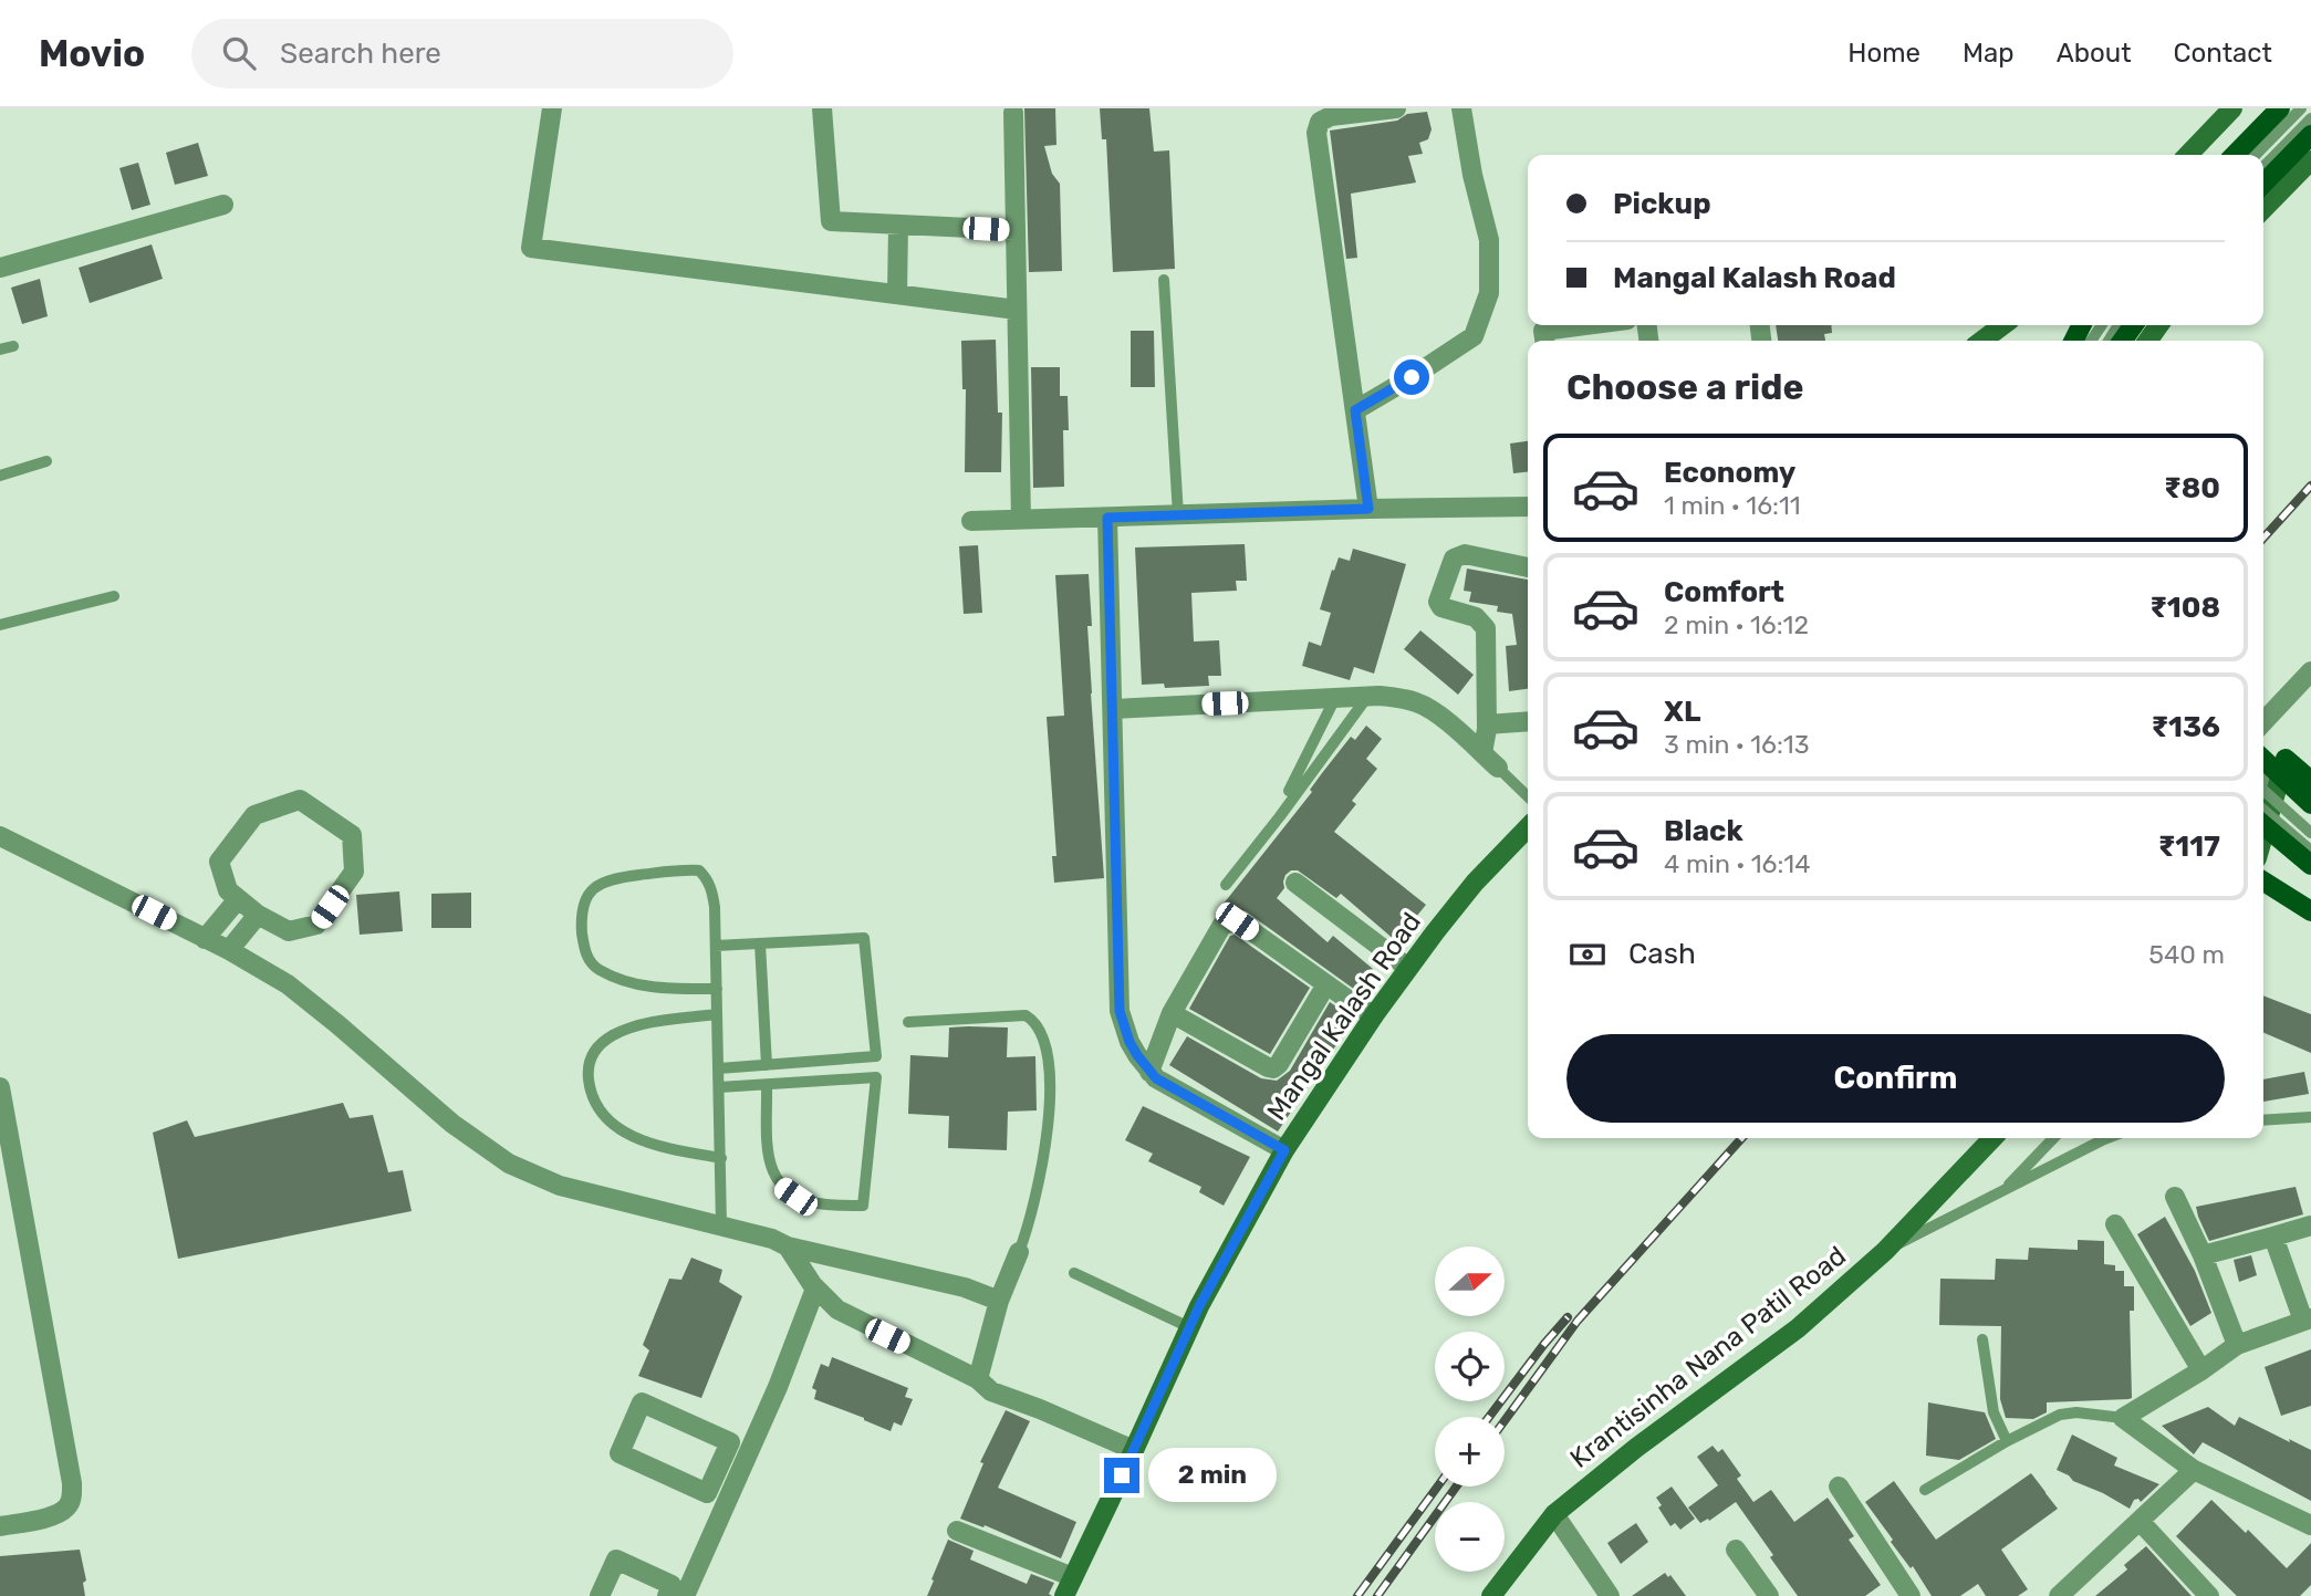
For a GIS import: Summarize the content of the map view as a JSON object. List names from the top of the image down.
{
  "streets": {
    "street": ["Mangal Kalash Road", "Krantisinha Nana Patil Road"]
  },
  "north": "right",
  "page": {
    "header": "Movio",
    "search": "Search here",
    "nav": [
      "Home",
      "Map",
      "About",
      "Contact"
    ],
    "banner": ["Pickup", "Mangal Kalash Road"],
    "heading": "Choose a ride",
    "list": [
      {
        "name": "Economy",
        "note": "1 min · 16:11",
        "value": "₹80"
      },
      {
        "name": "Comfort",
        "note": "2 min · 16:12",
        "value": "₹108"
      },
      {
        "name": "XL",
        "note": "3 min · 16:13",
        "value": "₹136"
      },
      {
        "name": "Black",
        "note": "4 min · 16:14",
        "value": "₹117"
      }
    ],
    "pay": ["Cash", "540 m"],
    "buttons": "Confirm",
    "map_buttons": ["+", "−"],
    "bubble": "2 min"
  }
}
